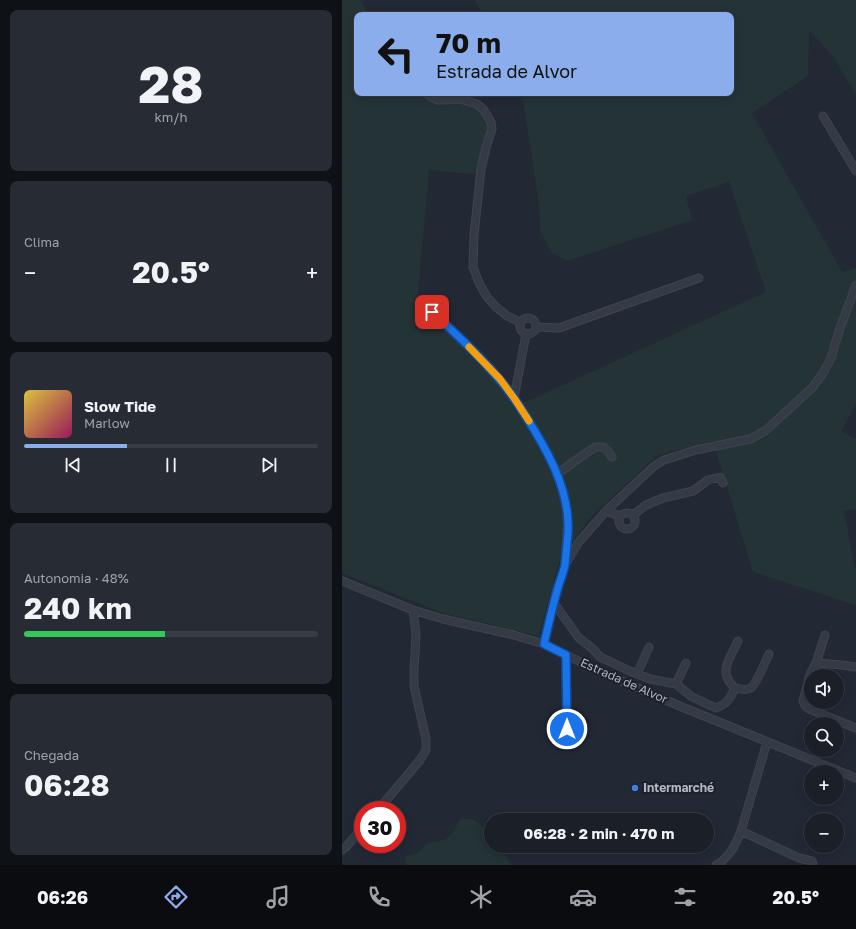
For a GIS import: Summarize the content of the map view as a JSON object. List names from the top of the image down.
{
  "streets": {
    "street": ["Estrada de Alvor"]
  },
  "places": ["Intermarché"],
  "page": {
    "tile": [
      ["28", "km/h"],
      "Clima",
      ["Autonomia · 48%", "240 km"],
      ["Chegada", "06:28"]
    ],
    "turn": ["70 m", "Estrada de Alvor"],
    "heat": ["−", "20.5°", "+"],
    "song": ["Slow Tide", "Marlow"],
    "map_buttons": ["+", "−"],
    "limit": "30",
    "trip": "06:28 · 2 min · 470 m",
    "tabs": ["06:26", "20.5°"]
  }
}
